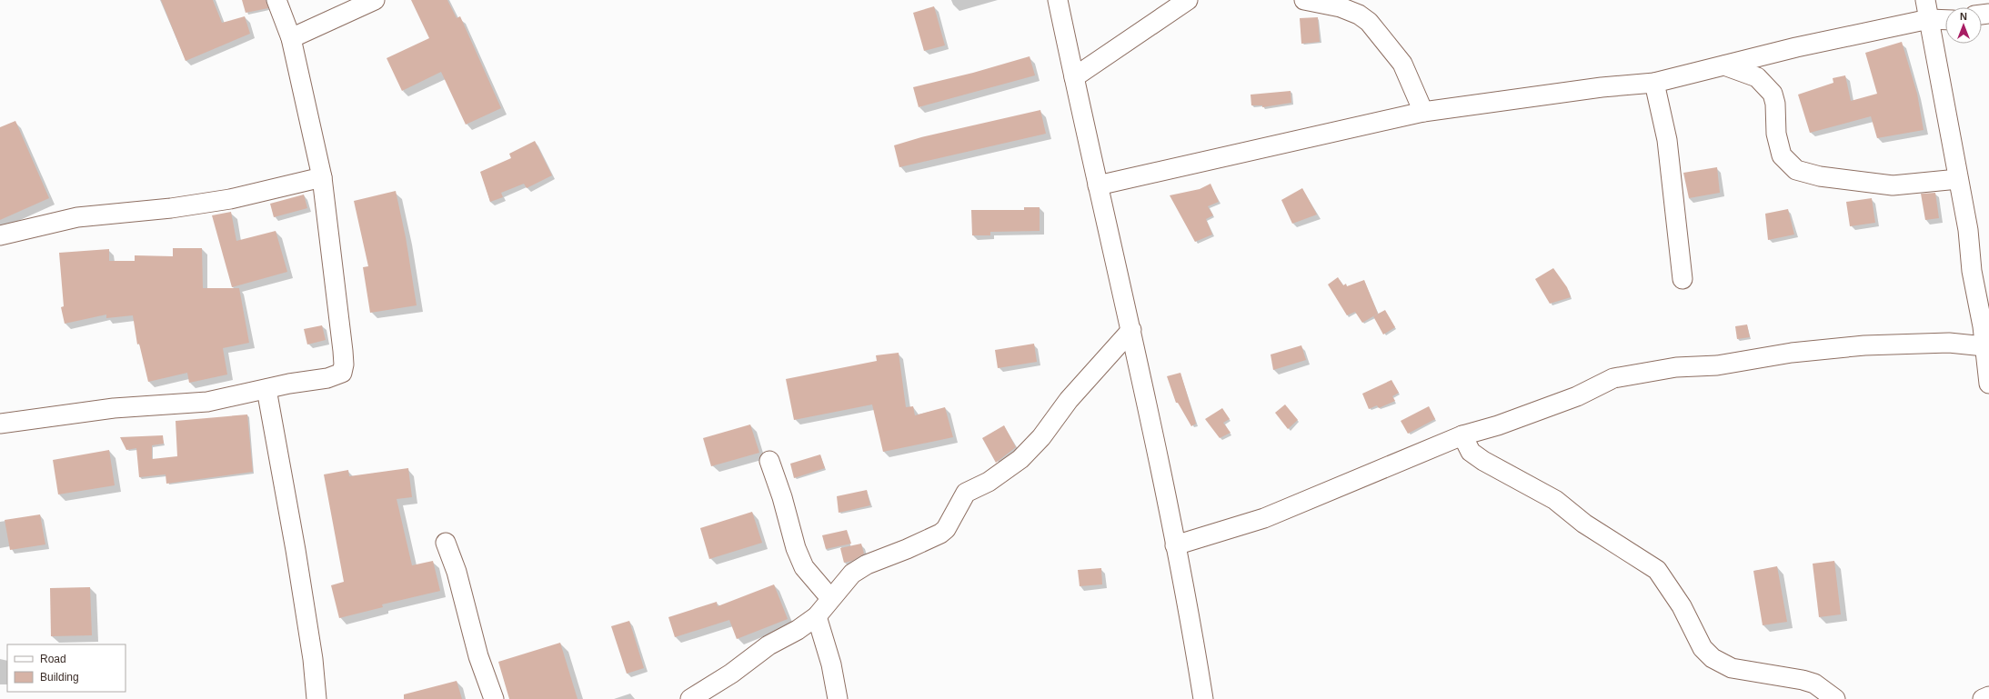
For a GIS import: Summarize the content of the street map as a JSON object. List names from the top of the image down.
{
  "legend": ["Road", "Building"],
  "north": "top"
}
